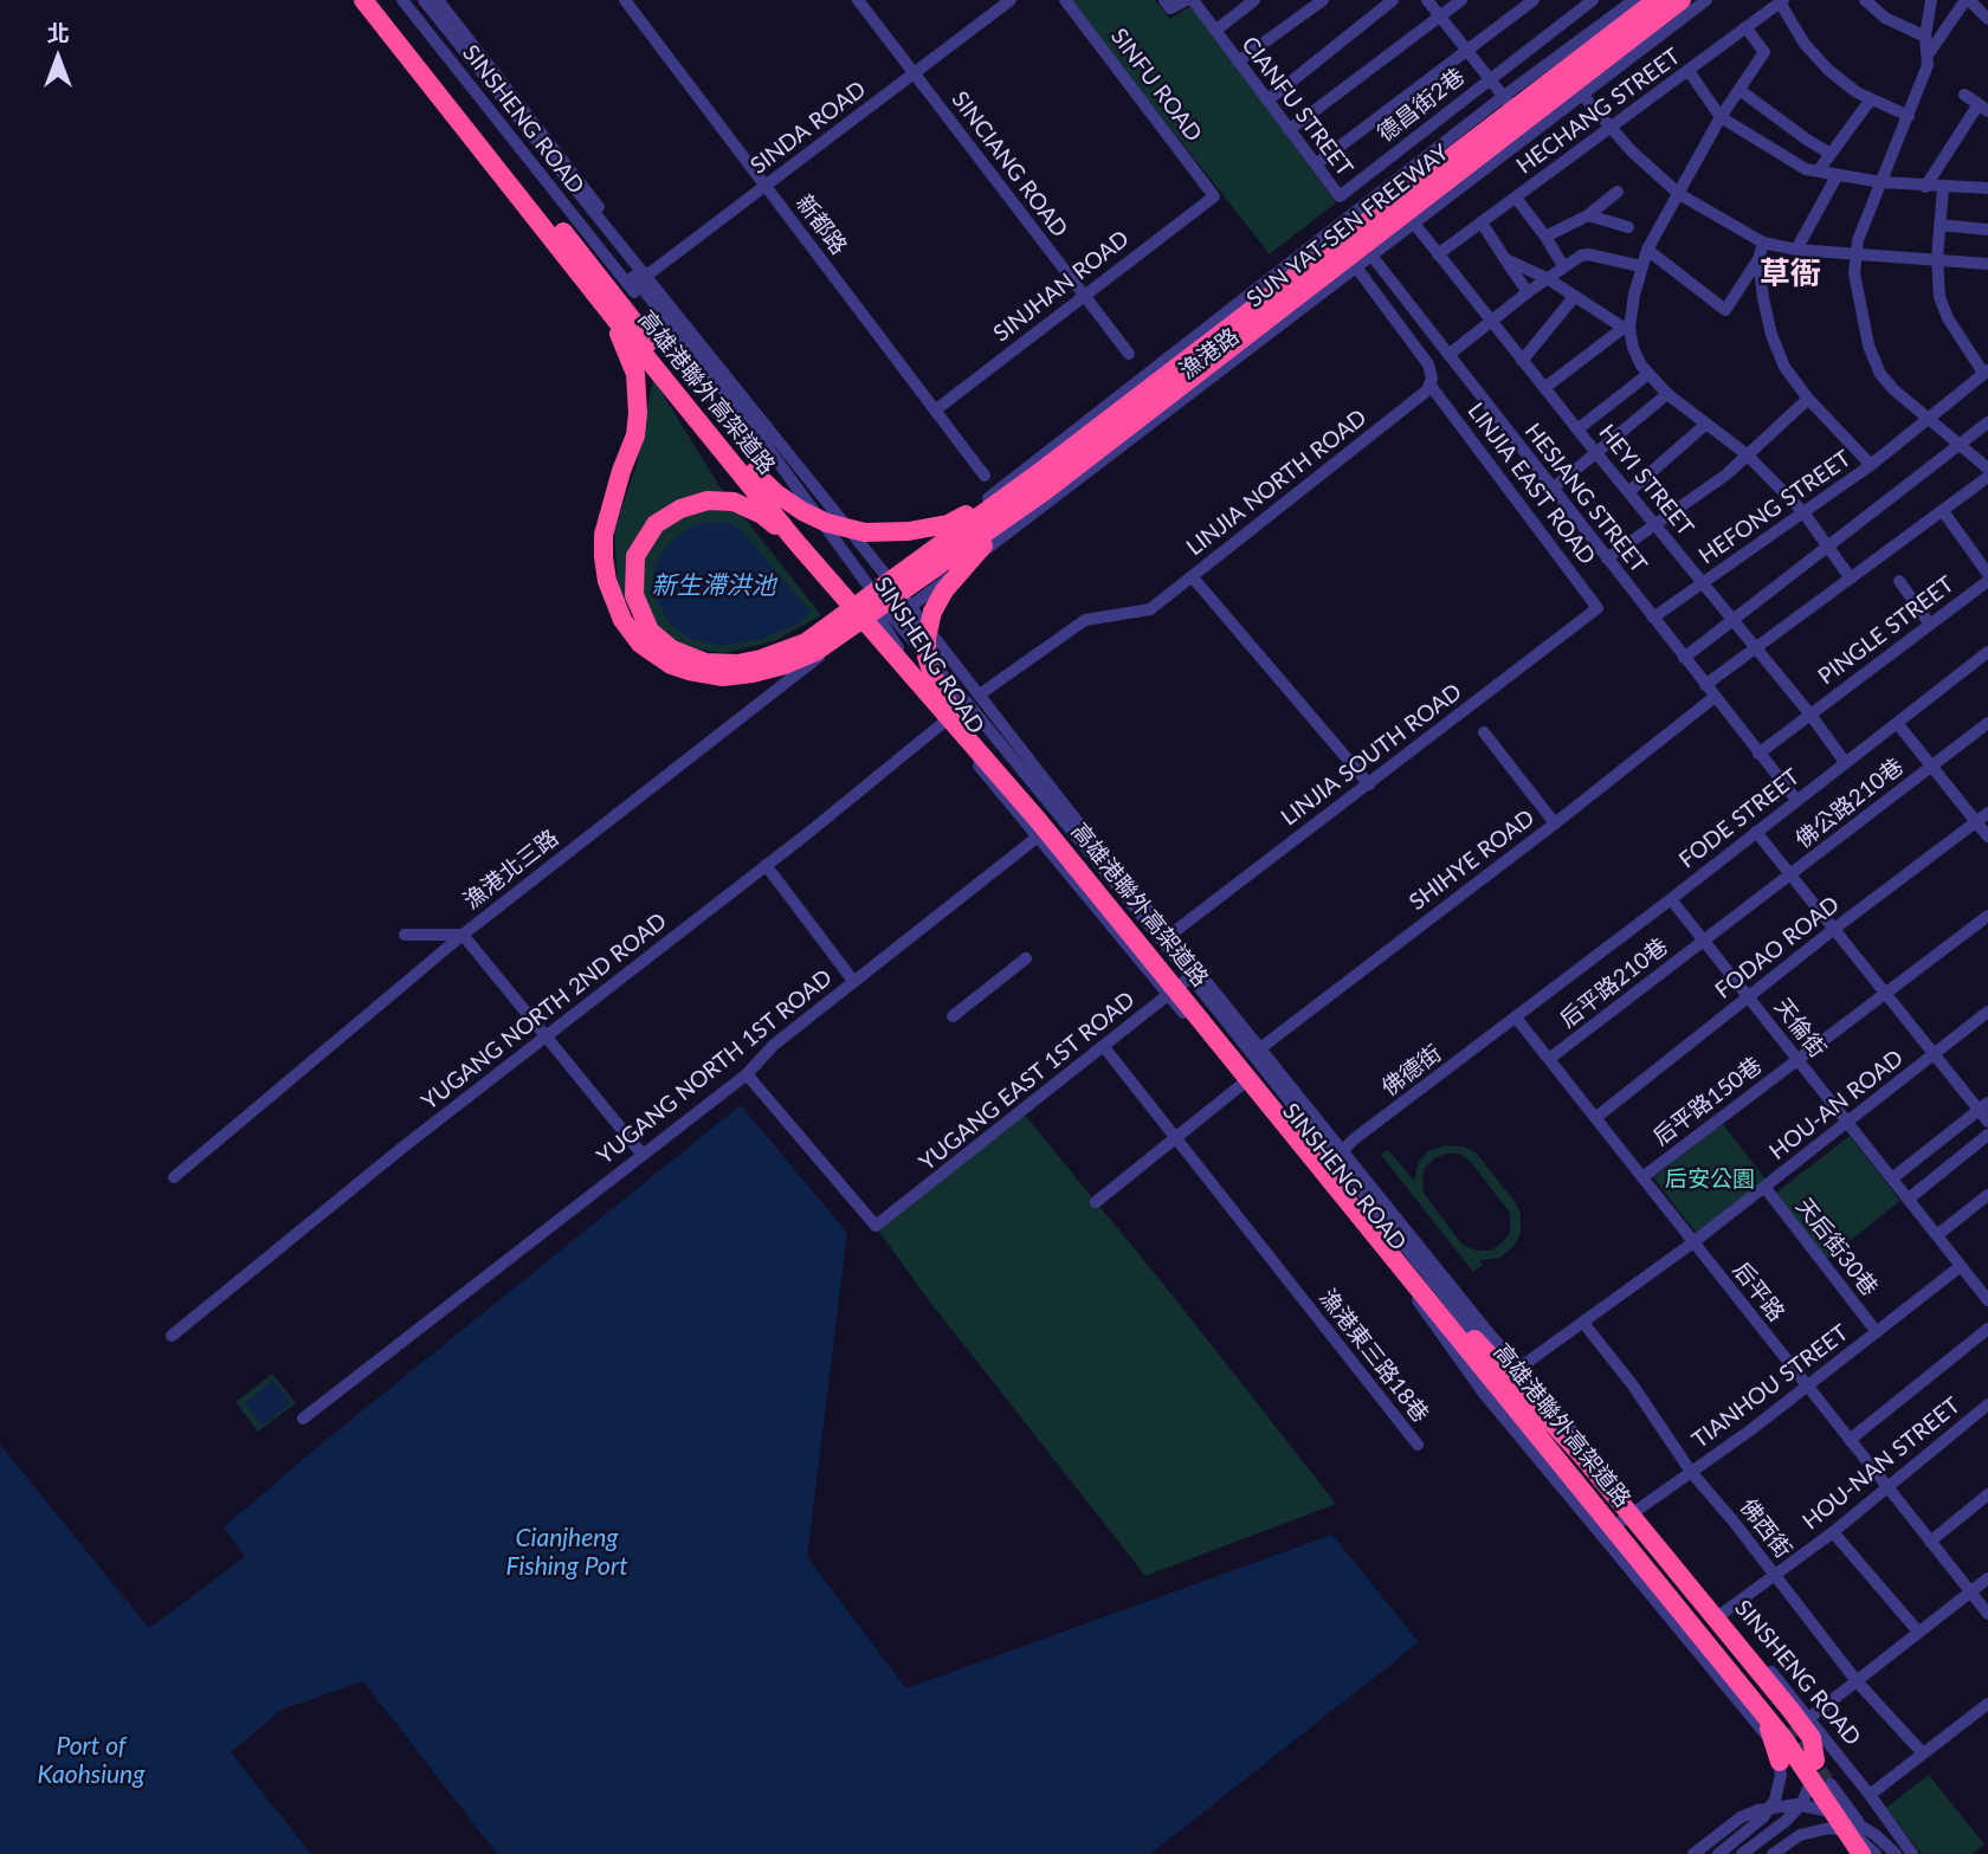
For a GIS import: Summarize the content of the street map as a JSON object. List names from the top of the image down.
{
  "streets": {
    "highway": ["SUN YAT-SEN FREEWAY", "高雄港聯外高架道路"],
    "street": [
      "SINFU ROAD",
      "德昌街2巷",
      "CIANFU STREET",
      "HECHANG STREET",
      "SINSHENG ROAD",
      "SINDA ROAD",
      "SINCIANG ROAD",
      "新都路",
      "SINJHAN ROAD",
      "漁港路",
      "HEYI STREET",
      "LINJIA NORTH ROAD",
      "LINJIA EAST ROAD",
      "HESIANG STREET",
      "HEFONG STREET",
      "PINGLE STREET",
      "LINJIA SOUTH ROAD",
      "佛公路210巷",
      "FODE STREET",
      "SHIHYE ROAD",
      "漁港北三路",
      "FODAO ROAD",
      "后平路210巷",
      "YUGANG NORTH 2ND ROAD",
      "天倫街",
      "YUGANG NORTH 1ST ROAD",
      "佛德街",
      "YUGANG EAST 1ST ROAD",
      "后平路150巷",
      "HOU-AN ROAD",
      "天后街30巷",
      "后平路",
      "漁港東三路18巷",
      "TIANHOU STREET",
      "HOU-NAN STREET",
      "佛西街"
    ]
  },
  "crossings": [
    ["SINFU ROAD", "SINJHAN ROAD"],
    ["德昌街2巷", "CIANFU STREET"],
    ["HECHANG STREET", "HEYI STREET"],
    ["SINSHENG ROAD", "SINDA ROAD"],
    ["SINSHENG ROAD", "漁港路"],
    ["SINSHENG ROAD", "LINJIA NORTH ROAD"],
    ["SINSHENG ROAD", "LINJIA SOUTH ROAD"],
    ["SINSHENG ROAD", "SHIHYE ROAD"],
    ["SINSHENG ROAD", "漁港北三路"],
    ["SINSHENG ROAD", "YUGANG NORTH 2ND ROAD"],
    ["SINSHENG ROAD", "YUGANG NORTH 1ST ROAD"],
    ["SINSHENG ROAD", "佛德街"],
    ["SINSHENG ROAD", "YUGANG EAST 1ST ROAD"],
    ["SINSHENG ROAD", "HOU-AN ROAD"],
    ["SINSHENG ROAD", "TIANHOU STREET"],
    ["SINSHENG ROAD", "HOU-NAN STREET"],
    ["SINDA ROAD", "SINCIANG ROAD"],
    ["SINDA ROAD", "新都路"],
    ["SINCIANG ROAD", "SINJHAN ROAD"],
    ["新都路", "SINJHAN ROAD"],
    ["漁港路", "HEYI STREET"],
    ["漁港路", "HESIANG STREET"],
    ["HEYI STREET", "HEFONG STREET"],
    ["HEYI STREET", "PINGLE STREET"],
    ["HEYI STREET", "FODE STREET"],
    ["LINJIA NORTH ROAD", "LINJIA EAST ROAD"],
    ["LINJIA EAST ROAD", "LINJIA SOUTH ROAD"],
    ["HESIANG STREET", "HEFONG STREET"],
    ["HESIANG STREET", "PINGLE STREET"],
    ["HESIANG STREET", "FODE STREET"],
    ["HESIANG STREET", "SHIHYE ROAD"],
    ["佛公路210巷", "后平路210巷"],
    ["佛公路210巷", "天倫街"],
    ["FODE STREET", "天倫街"],
    ["FODE STREET", "佛德街"],
    ["FODE STREET", "后平路"],
    ["FODAO ROAD", "天倫街"],
    ["FODAO ROAD", "后平路"],
    ["后平路210巷", "天倫街"],
    ["后平路210巷", "后平路"],
    ["天倫街", "后平路150巷"],
    ["天倫街", "HOU-AN ROAD"],
    ["天倫街", "TIANHOU STREET"],
    ["YUGANG NORTH 1ST ROAD", "YUGANG EAST 1ST ROAD"],
    ["佛德街", "后平路"],
    ["YUGANG EAST 1ST ROAD", "漁港東三路18巷"],
    ["后平路150巷", "后平路"],
    ["HOU-AN ROAD", "天后街30巷"],
    ["HOU-AN ROAD", "后平路"],
    ["HOU-AN ROAD", "佛西街"],
    ["天后街30巷", "TIANHOU STREET"],
    ["后平路", "TIANHOU STREET"],
    ["后平路", "HOU-NAN STREET"],
    ["TIANHOU STREET", "佛西街"],
    ["HOU-NAN STREET", "佛西街"]
  ],
  "districts": ["草衙"],
  "water": ["新生滯洪池", "Cianjheng Fishing Port", "Port of Kaohsiung"],
  "parks": ["后安公園"],
  "north": "top"
}
